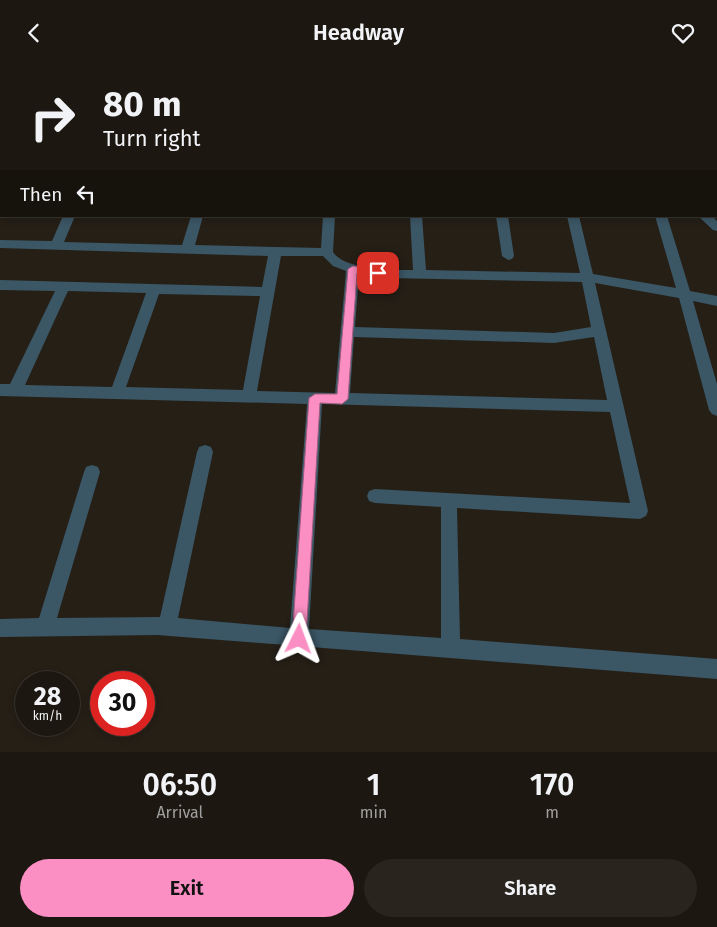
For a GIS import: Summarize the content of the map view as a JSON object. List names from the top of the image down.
{
  "page": {
    "header": "Headway",
    "turn": ["80 m", "Turn right"],
    "then": "Then",
    "speed": "28 km/h",
    "limit": "30",
    "eta": [
      "06:50",
      "Arrival",
      "1",
      "min",
      "170",
      "m"
    ],
    "buttons": ["Exit", "Share"]
  }
}
